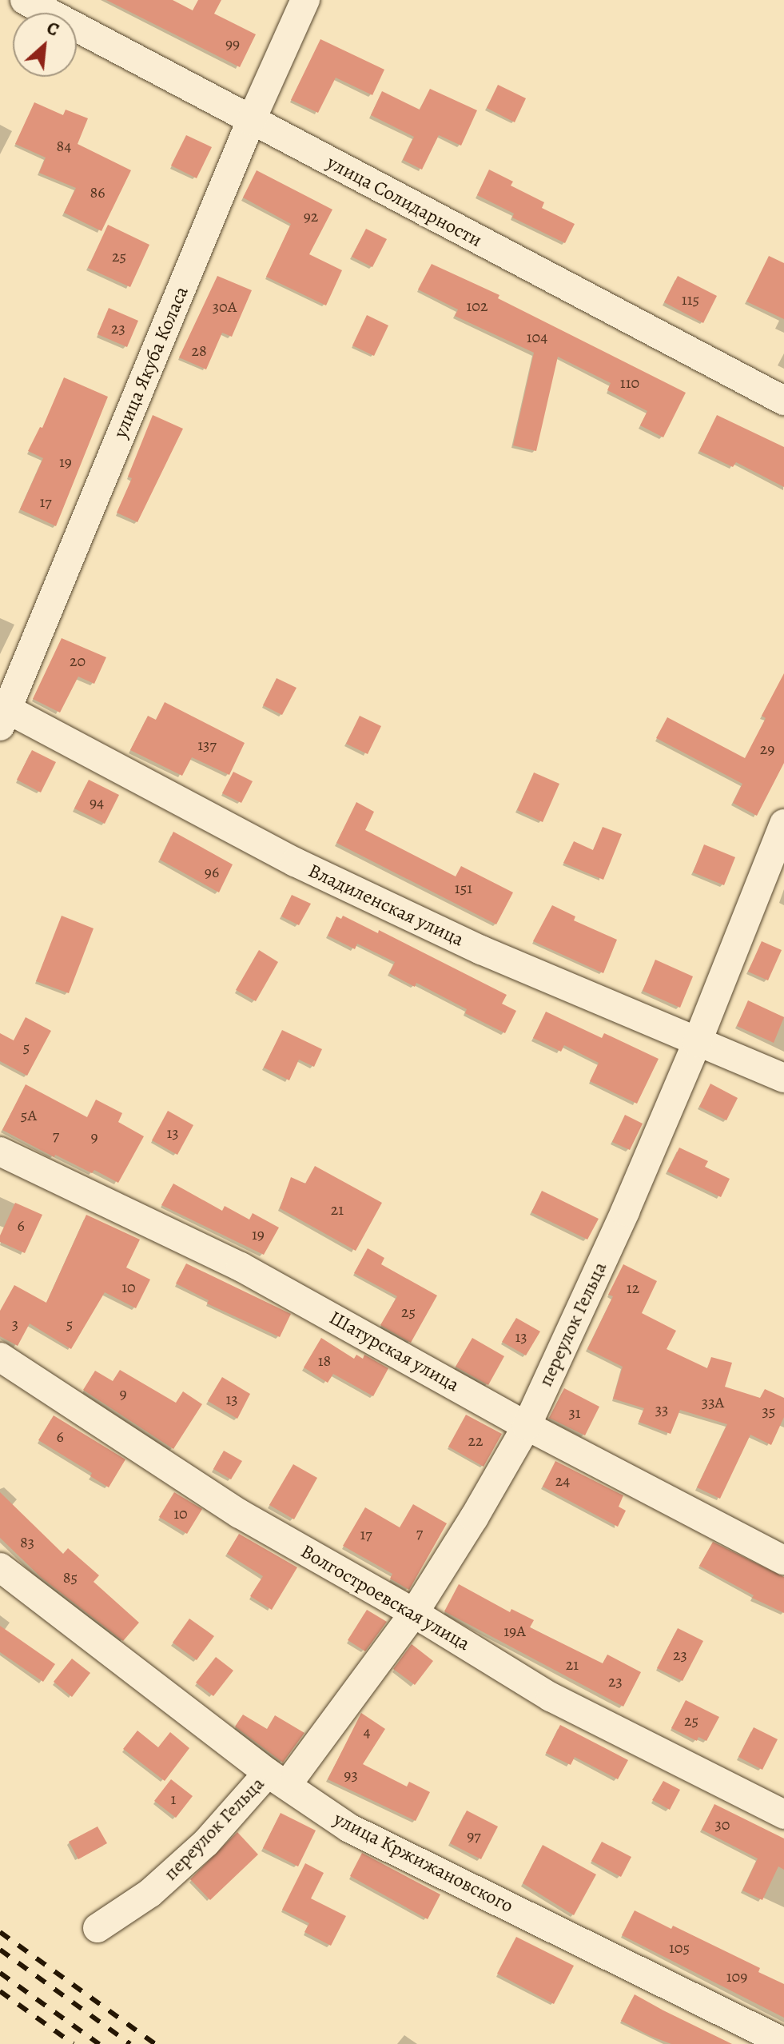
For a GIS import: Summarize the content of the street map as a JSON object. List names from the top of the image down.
{
  "streets": {
    "street": [
      "улица Солидарности",
      "улица Якуба Коласа",
      "Владиленская улица",
      "переулок Гельца",
      "Шатурская улица",
      "Волгостроевская улица",
      "улица Кржижановского"
    ]
  },
  "crossings": [
    ["улица Солидарности", "улица Якуба Коласа"],
    ["улица Якуба Коласа", "Владиленская улица"],
    ["Владиленская улица", "переулок Гельца"],
    ["переулок Гельца", "Шатурская улица"],
    ["переулок Гельца", "Волгостроевская улица"],
    ["переулок Гельца", "улица Кржижановского"]
  ],
  "house_numbers": [
    "99",
    "84",
    "86",
    "92",
    "25",
    "115",
    "102",
    "30А",
    "23",
    "104",
    "28",
    "110",
    "19",
    "17",
    "20",
    "137",
    "29",
    "94",
    "96",
    "151",
    "5",
    "5А",
    "13",
    "7",
    "9",
    "21",
    "6",
    "19",
    "10",
    "12",
    "25",
    "3",
    "5",
    "13",
    "18",
    "9",
    "13",
    "33А",
    "33",
    "35",
    "31",
    "6",
    "22",
    "24",
    "10",
    "7",
    "17",
    "83",
    "85",
    "19А",
    "23",
    "21",
    "23",
    "25",
    "4",
    "93",
    "1",
    "30",
    "97",
    "105",
    "109"
  ],
  "north": "top right"
}
